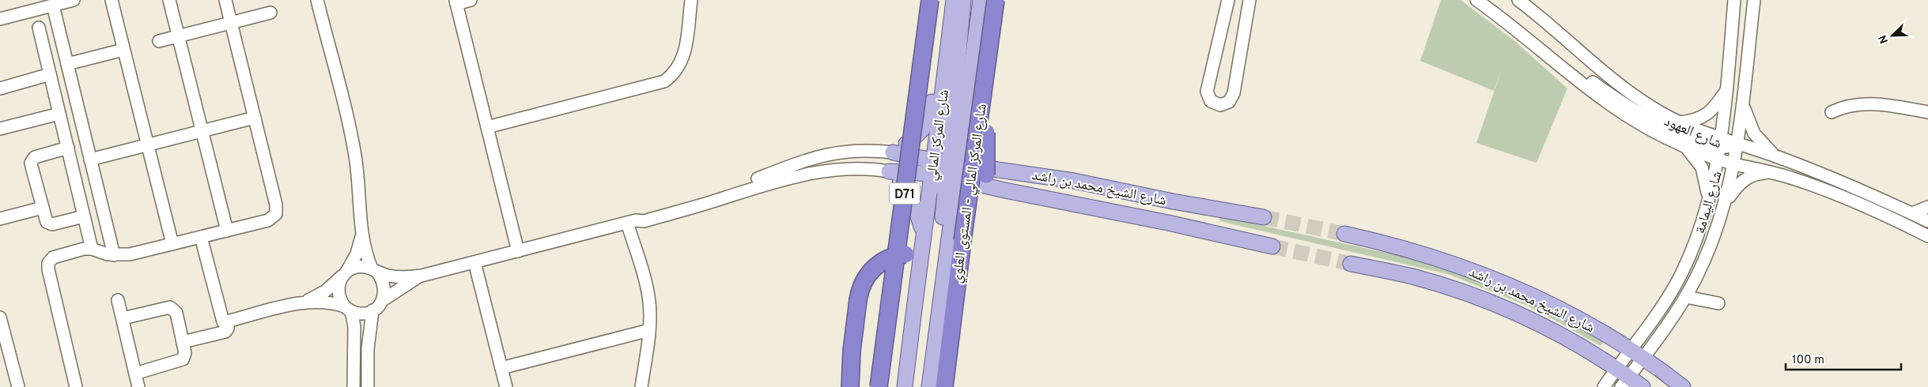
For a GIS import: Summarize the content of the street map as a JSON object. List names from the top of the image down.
{
  "streets": {
    "highway": ["D71", "شارع المركز المالي - المستوى العلوي"],
    "main road": ["شارع المركز المالي", "شارع الشيخ محمد بن راشد"],
    "street": ["شارع العهود", "شارع اليمامة"]
  },
  "crossings": [
    ["شارع العهود", "شارع اليمامة"],
    ["شارع المركز المالي", "شارع الشيخ محمد بن راشد"],
    ["شارع المركز المالي", "شارع المركز المالي - المستوى العلوي"],
    ["شارع الشيخ محمد بن راشد", "شارع اليمامة"]
  ],
  "scale_bar": "100 m",
  "north": "bottom left"
}
